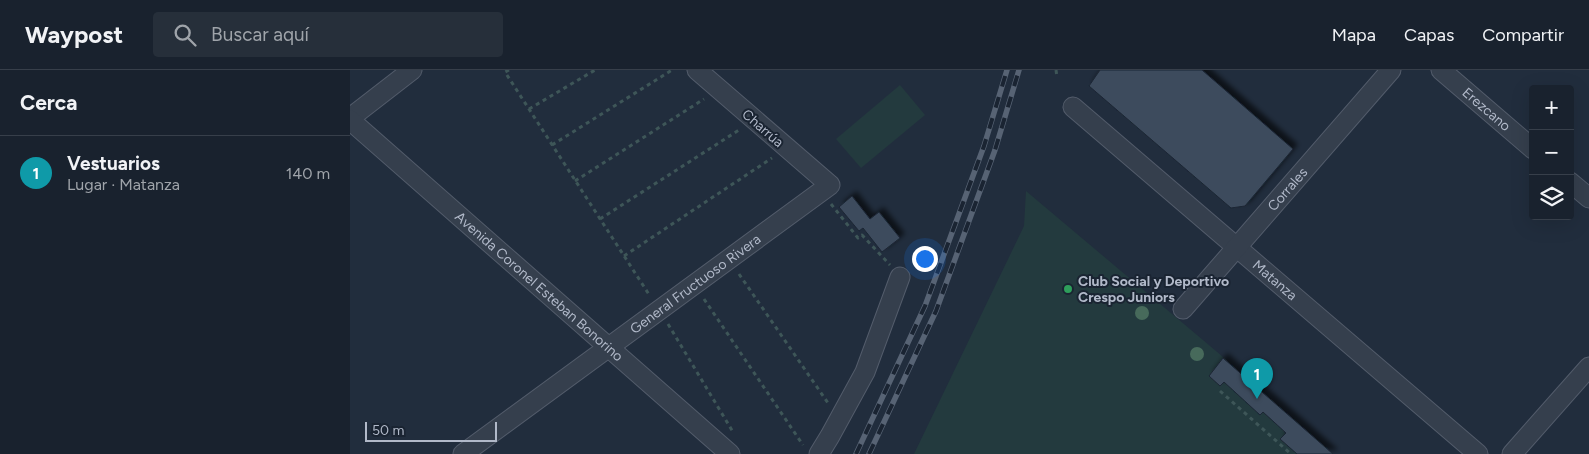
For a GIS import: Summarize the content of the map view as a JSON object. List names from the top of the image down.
{
  "streets": {
    "street": [
      "Erezcano",
      "Charrúa",
      "Corrales",
      "Matanza",
      "General Fructuoso Rivera",
      "Avenida Coronel Esteban Bonorino"
    ]
  },
  "crossings": [
    ["Charrúa", "General Fructuoso Rivera"],
    ["Corrales", "Matanza"],
    ["General Fructuoso Rivera", "Avenida Coronel Esteban Bonorino"]
  ],
  "places": ["Club Social y Deportivo Crespo Juniors"],
  "scale_bar": "50 m",
  "page": {
    "header": "Waypost",
    "search": "Buscar aquí",
    "nav": ["Mapa", "Capas", "Compartir"],
    "heading": "Cerca",
    "map_buttons": ["+", "−"],
    "list": [
      {
        "mark": "1",
        "name": "Vestuarios",
        "note": "Lugar · Matanza",
        "value": "140 m"
      }
    ],
    "pins": "1",
    "scale": "50 m"
  }
}
